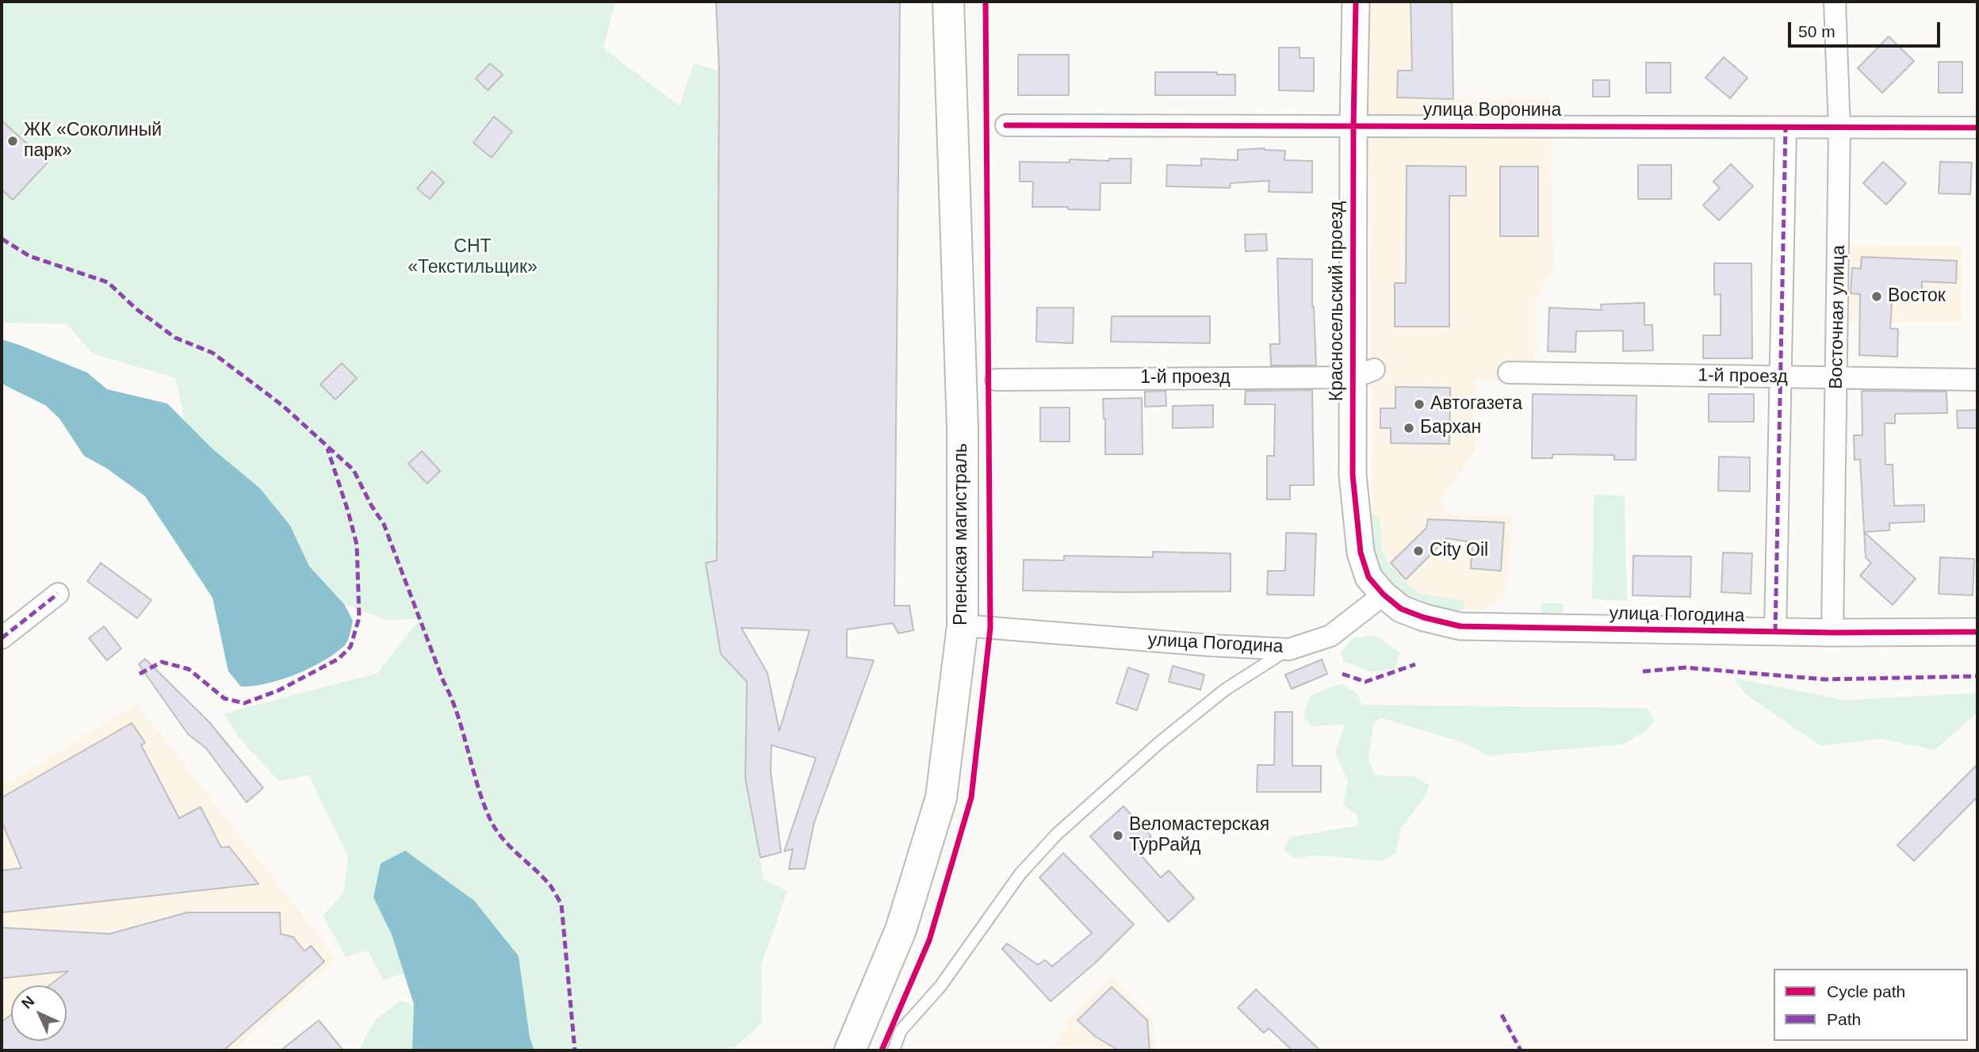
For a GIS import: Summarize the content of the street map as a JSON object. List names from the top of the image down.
{
  "streets": {
    "main road": ["Рпенская магистраль"],
    "street": [
      "улица Воронина",
      "Красносельский проезд",
      "Восточная улица",
      "1-й проезд",
      "улица Погодина"
    ]
  },
  "crossings": [
    ["улица Воронина", "Красносельский проезд"],
    ["улица Воронина", "Восточная улица"],
    ["Красносельский проезд", "1-й проезд"],
    ["Красносельский проезд", "улица Погодина"],
    ["Восточная улица", "1-й проезд"],
    ["Восточная улица", "улица Погодина"],
    ["Рпенская магистраль", "улица Погодина"]
  ],
  "parks": ["СНТ «Текстильщик»"],
  "places": [
    "ЖК «Соколиный парк»",
    "Восток",
    "Автогазета",
    "Бархан",
    "City Oil",
    "Веломастерская ТурРайд"
  ],
  "legend": ["Cycle path", "Path"],
  "scale_bar": "50 m",
  "north": "top left"
}
